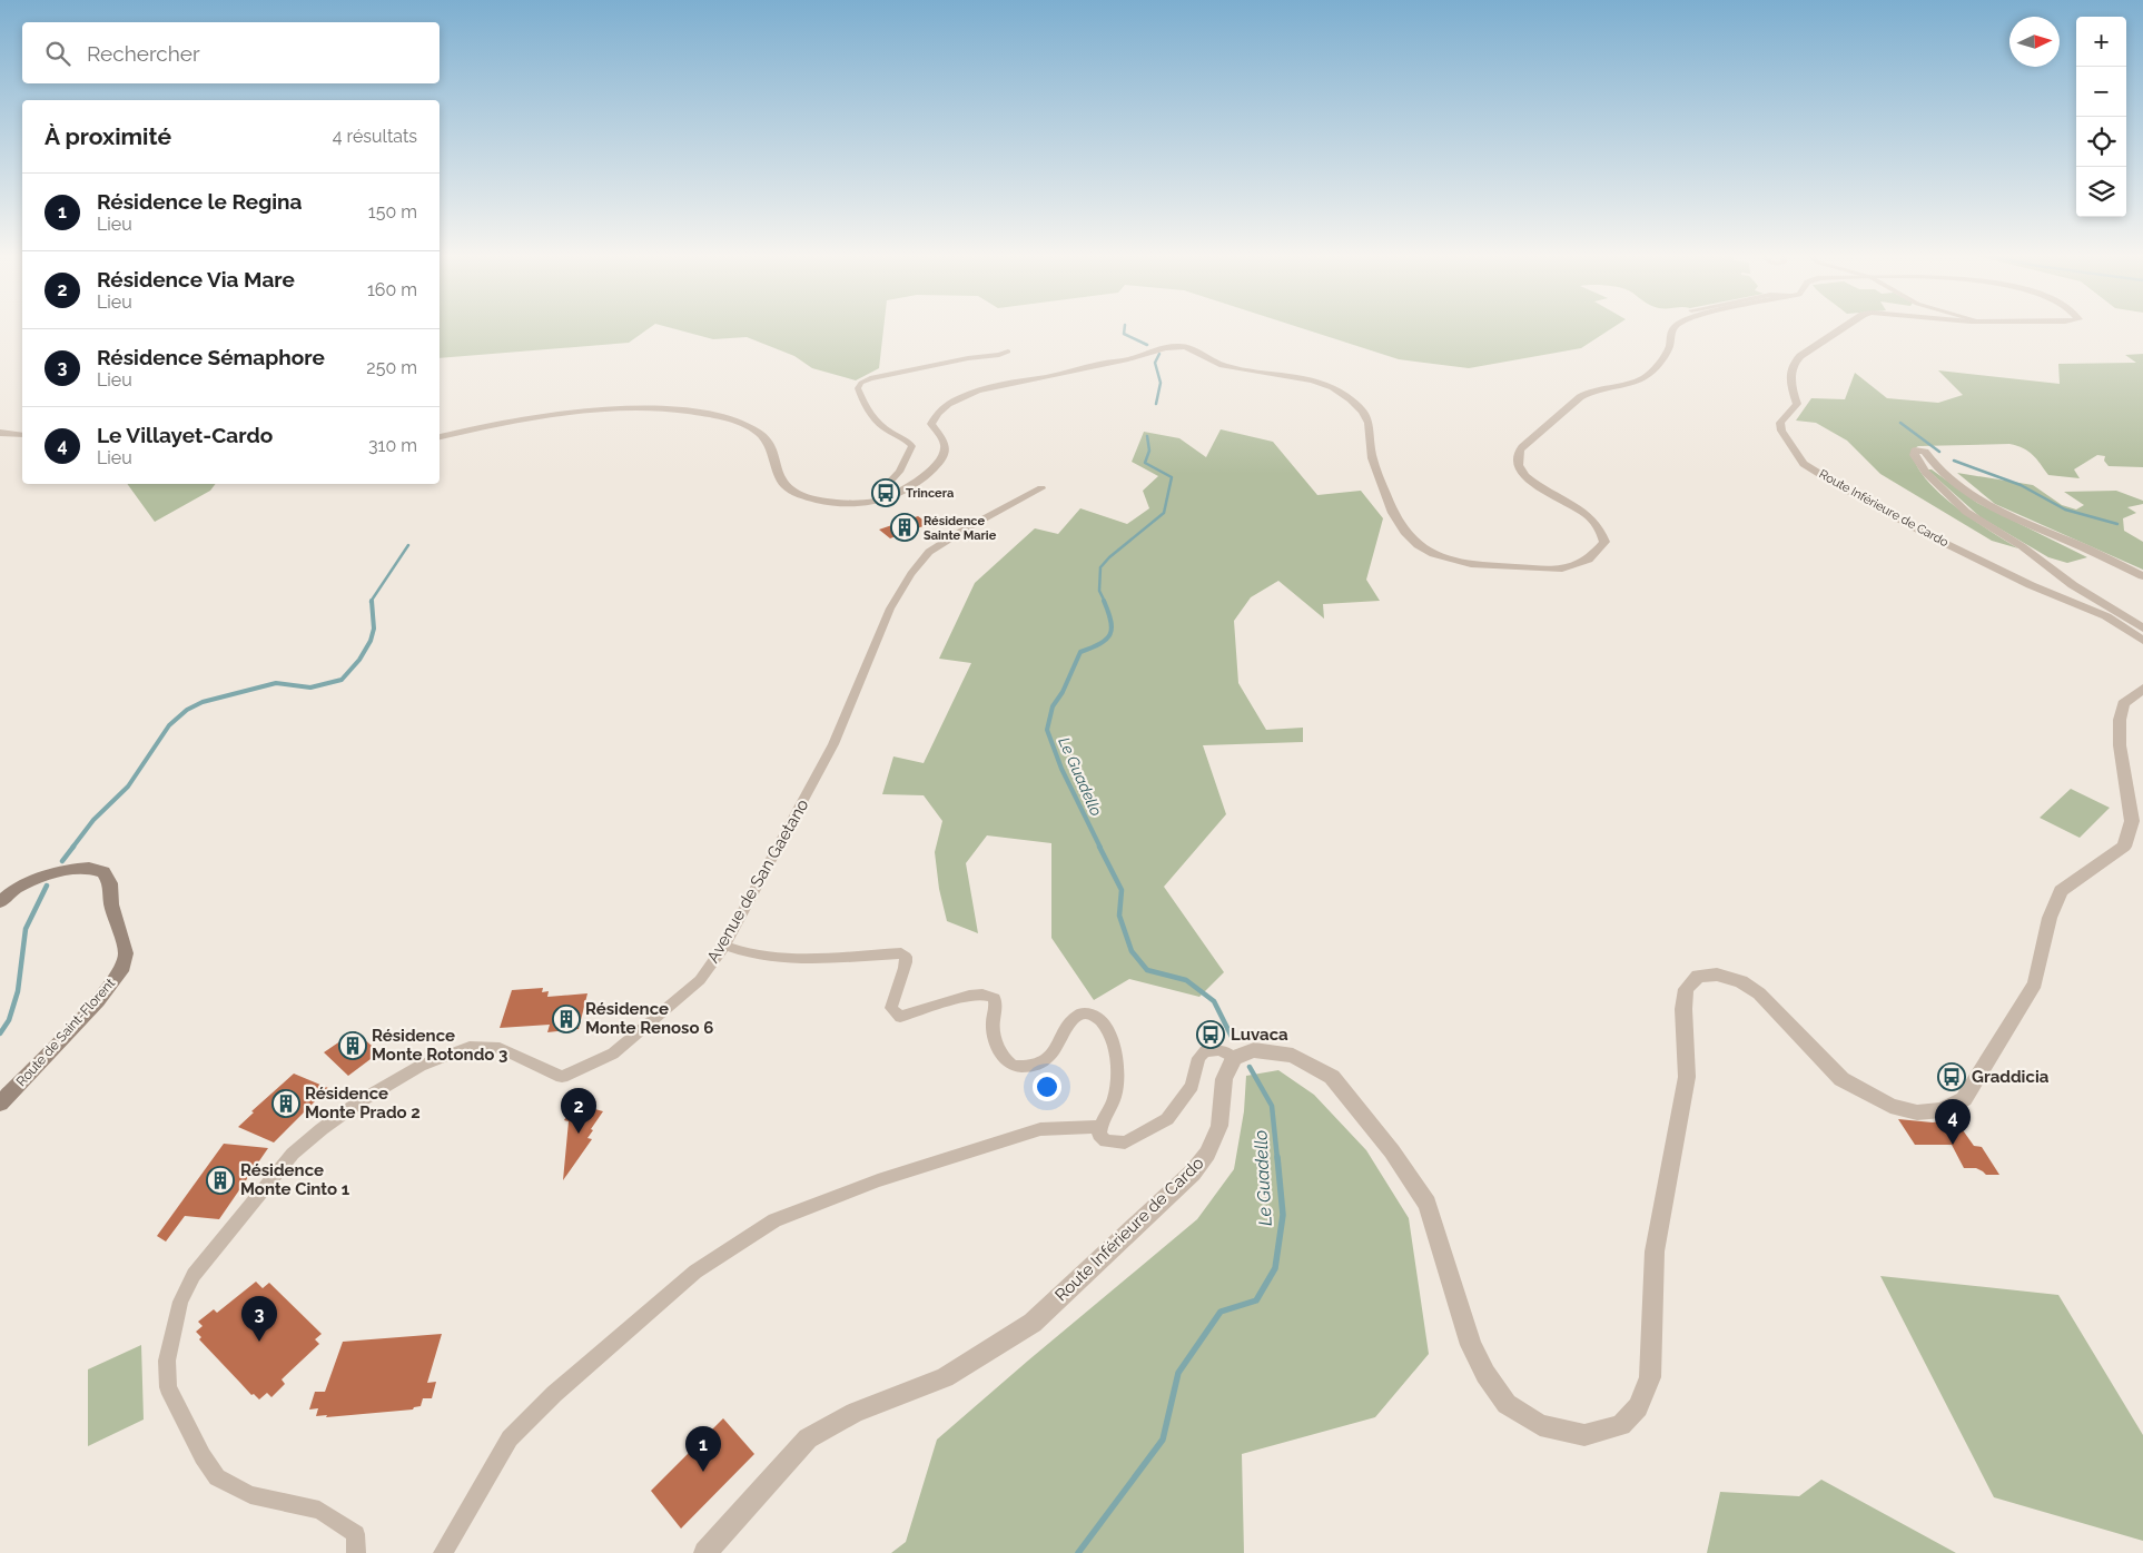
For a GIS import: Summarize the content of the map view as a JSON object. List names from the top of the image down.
{
  "streets": {
    "main road": ["Route de Saint-Florent"],
    "street": ["Route Inférieure de Cardo", "Avenue de San Gaetano"]
  },
  "water": ["Le Guadello"],
  "places": {
    "bus stop": ["Trincera", "Luvaca", "Graddicia"],
    "building": [
      "Résidence Sainte Marie",
      "Résidence Monte Renoso 6",
      "Résidence Monte Rotondo 3",
      "Résidence Monte Prado 2",
      "Résidence Monte Cinto 1"
    ]
  },
  "north": "right",
  "page": {
    "map_buttons": ["+", "−"],
    "search": "Rechercher",
    "heading": ["À proximité", "4 résultats"],
    "list": [
      {
        "mark": "1",
        "name": "Résidence le Regina",
        "note": "Lieu",
        "value": "150 m"
      },
      {
        "mark": "2",
        "name": "Résidence Via Mare",
        "note": "Lieu",
        "value": "160 m"
      },
      {
        "mark": "3",
        "name": "Résidence Sémaphore",
        "note": "Lieu",
        "value": "250 m"
      },
      {
        "mark": "4",
        "name": "Le Villayet-Cardo",
        "note": "Lieu",
        "value": "310 m"
      }
    ],
    "pins": [
      "2",
      "4",
      "3",
      "1"
    ]
  }
}
